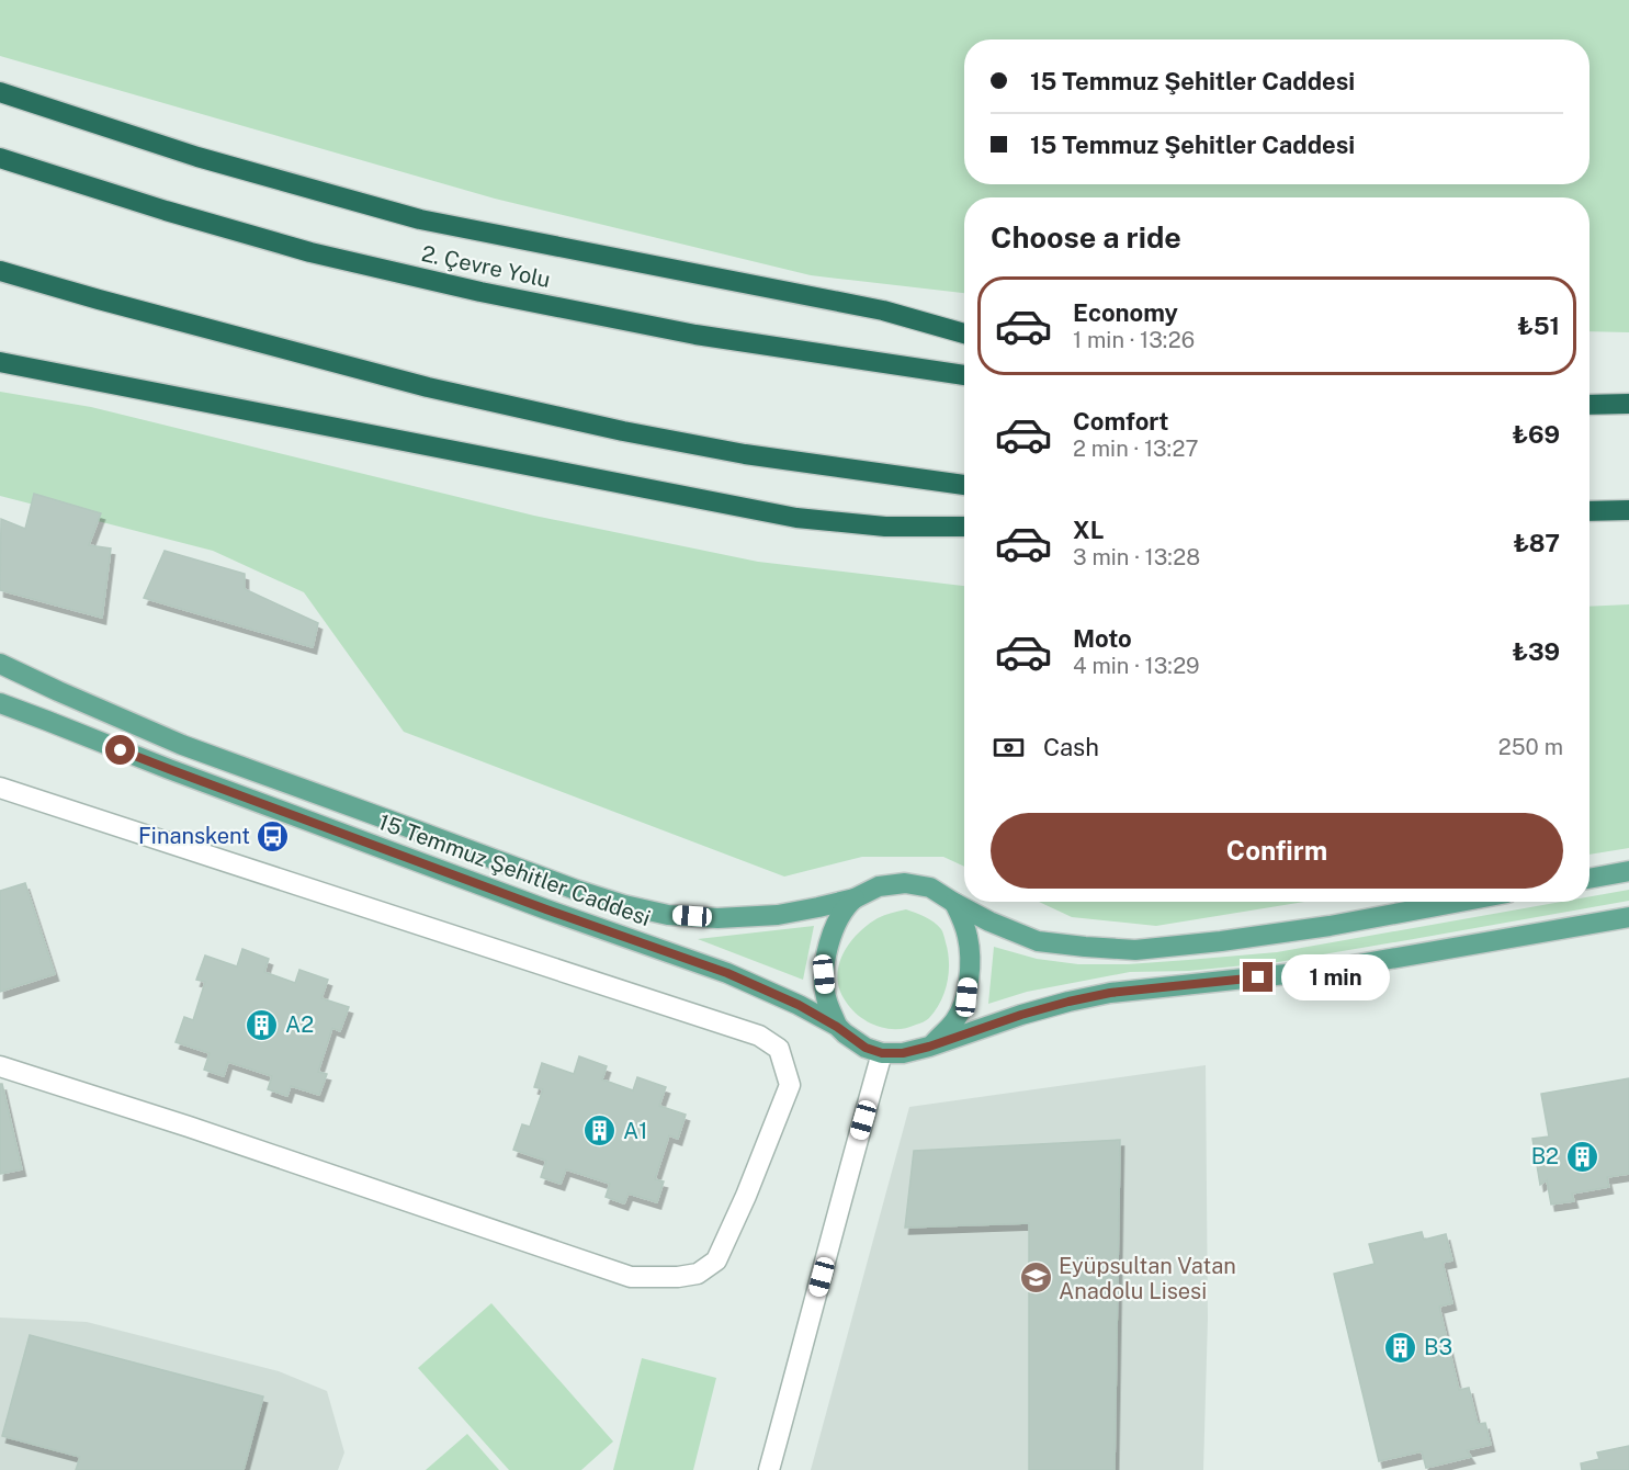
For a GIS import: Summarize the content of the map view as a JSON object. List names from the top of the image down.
{
  "streets": {
    "highway": ["2. Çevre Yolu"],
    "main road": ["15 Temmuz Şehitler Caddesi"]
  },
  "places": {
    "bus stop": ["Finanskent"],
    "building": [
      "A2",
      "A1",
      "B2",
      "B3"
    ],
    "school or university": ["Eyüpsultan Vatan Anadolu Lisesi"]
  },
  "page": {
    "banner": ["15 Temmuz Şehitler Caddesi", "15 Temmuz Şehitler Caddesi"],
    "heading": "Choose a ride",
    "list": [
      {
        "name": "Economy",
        "note": "1 min · 13:26",
        "value": "₺51"
      },
      {
        "name": "Comfort",
        "note": "2 min · 13:27",
        "value": "₺69"
      },
      {
        "name": "XL",
        "note": "3 min · 13:28",
        "value": "₺87"
      },
      {
        "name": "Moto",
        "note": "4 min · 13:29",
        "value": "₺39"
      }
    ],
    "pay": ["Cash", "250 m"],
    "buttons": "Confirm",
    "bubble": "1 min"
  }
}
